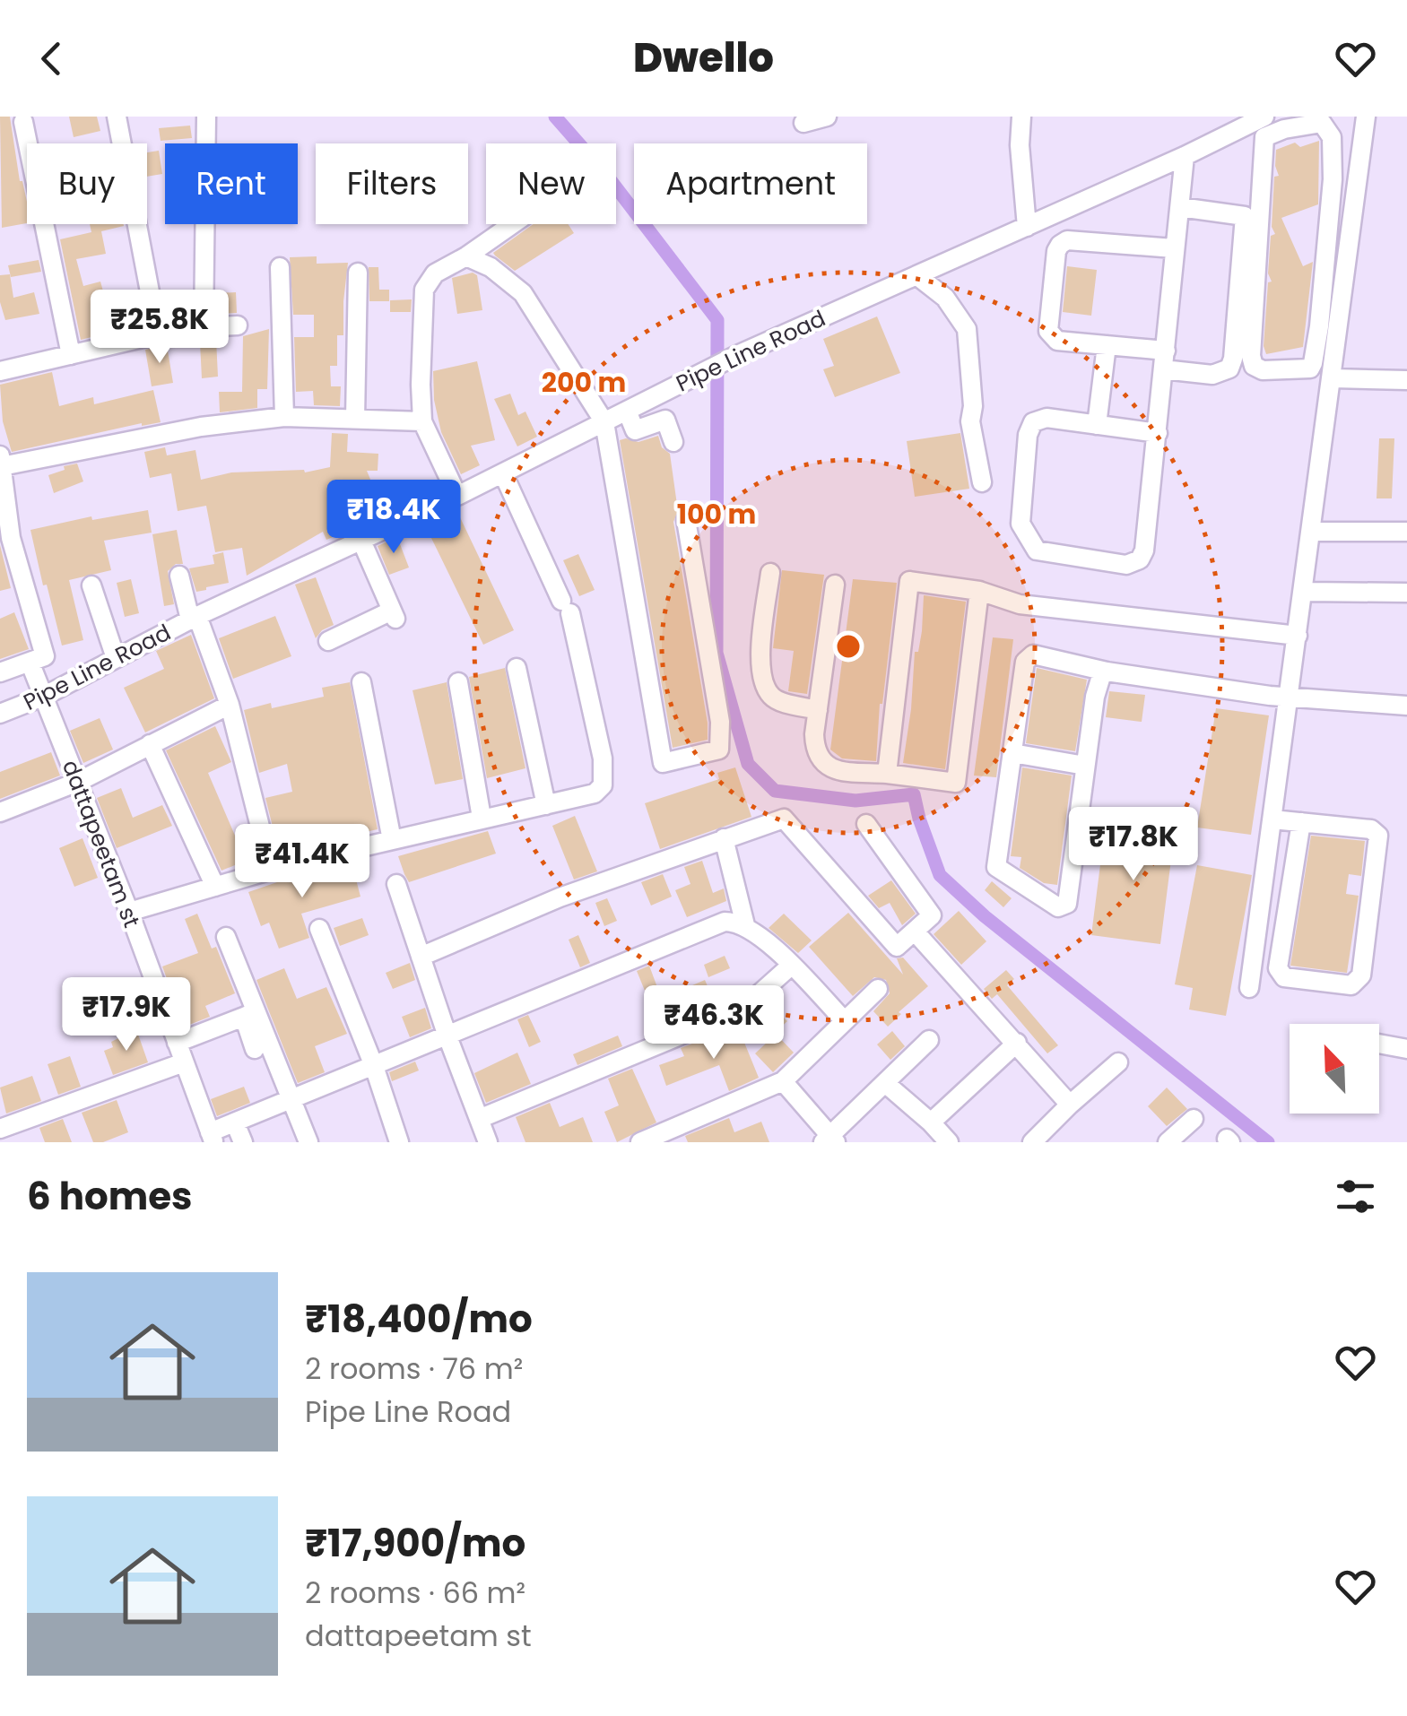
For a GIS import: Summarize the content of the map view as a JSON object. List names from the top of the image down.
{
  "streets": {
    "street": ["Pipe Line Road", "dattapeetam st"]
  },
  "crossings": [
    ["Pipe Line Road", "dattapeetam st"]
  ],
  "north": "top left",
  "page": {
    "header": "Dwello",
    "chip": [
      "Buy",
      "Rent",
      "Filters",
      "New",
      "Apartment"
    ],
    "price": [
      "₹25.8K",
      "₹18.4K",
      "₹17.8K",
      "₹41.4K",
      "₹17.9K",
      "₹46.3K"
    ],
    "heading": "6 homes",
    "list": [
      {
        "name": "₹18,400/mo",
        "note": "2 rooms · 76 m² · Pipe Line Road"
      },
      {
        "name": "₹17,900/mo",
        "note": "2 rooms · 66 m² · dattapeetam st"
      }
    ]
  },
  "rings": ["200 m", "100 m"]
}
